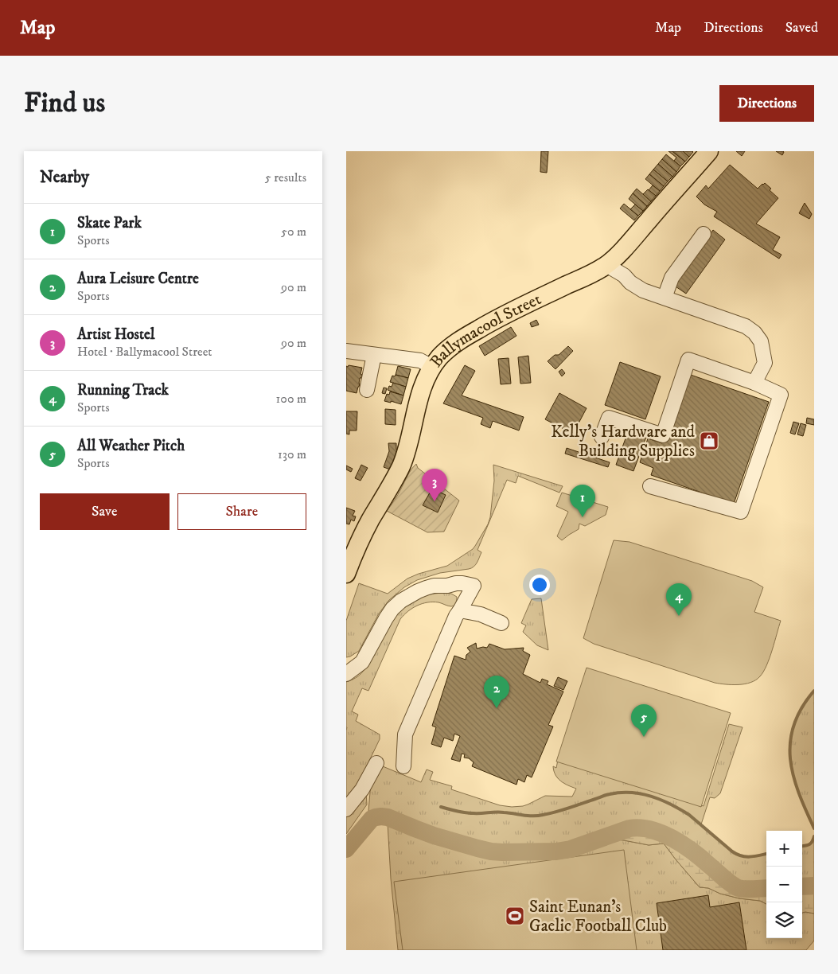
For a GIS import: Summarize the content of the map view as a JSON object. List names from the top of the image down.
{
  "streets": {
    "main road": ["Ballymacool Street"]
  },
  "places": {
    "shop": ["Kelly's Hardware and Building Supplies"],
    "sports": ["Saint Eunan's Gaelic Football Club"]
  },
  "page": {
    "header": "Map",
    "nav": ["Map", "Directions", "Saved"],
    "buttons": [
      "Directions",
      ["Save", "Share"]
    ],
    "title": "Find us",
    "heading": ["Nearby", "5 results"],
    "list": [
      {
        "mark": "1",
        "name": "Skate Park",
        "note": "Sports",
        "value": "50 m"
      },
      {
        "mark": "2",
        "name": "Aura Leisure Centre",
        "note": "Sports",
        "value": "90 m"
      },
      {
        "mark": "3",
        "name": "Artist Hostel",
        "note": "Hotel · Ballymacool Street",
        "value": "90 m"
      },
      {
        "mark": "4",
        "name": "Running Track",
        "note": "Sports",
        "value": "100 m"
      },
      {
        "mark": "5",
        "name": "All Weather Pitch",
        "note": "Sports",
        "value": "130 m"
      }
    ],
    "pins": [
      "3",
      "1",
      "4",
      "2",
      "5"
    ],
    "map_buttons": ["+", "−"]
  }
}
